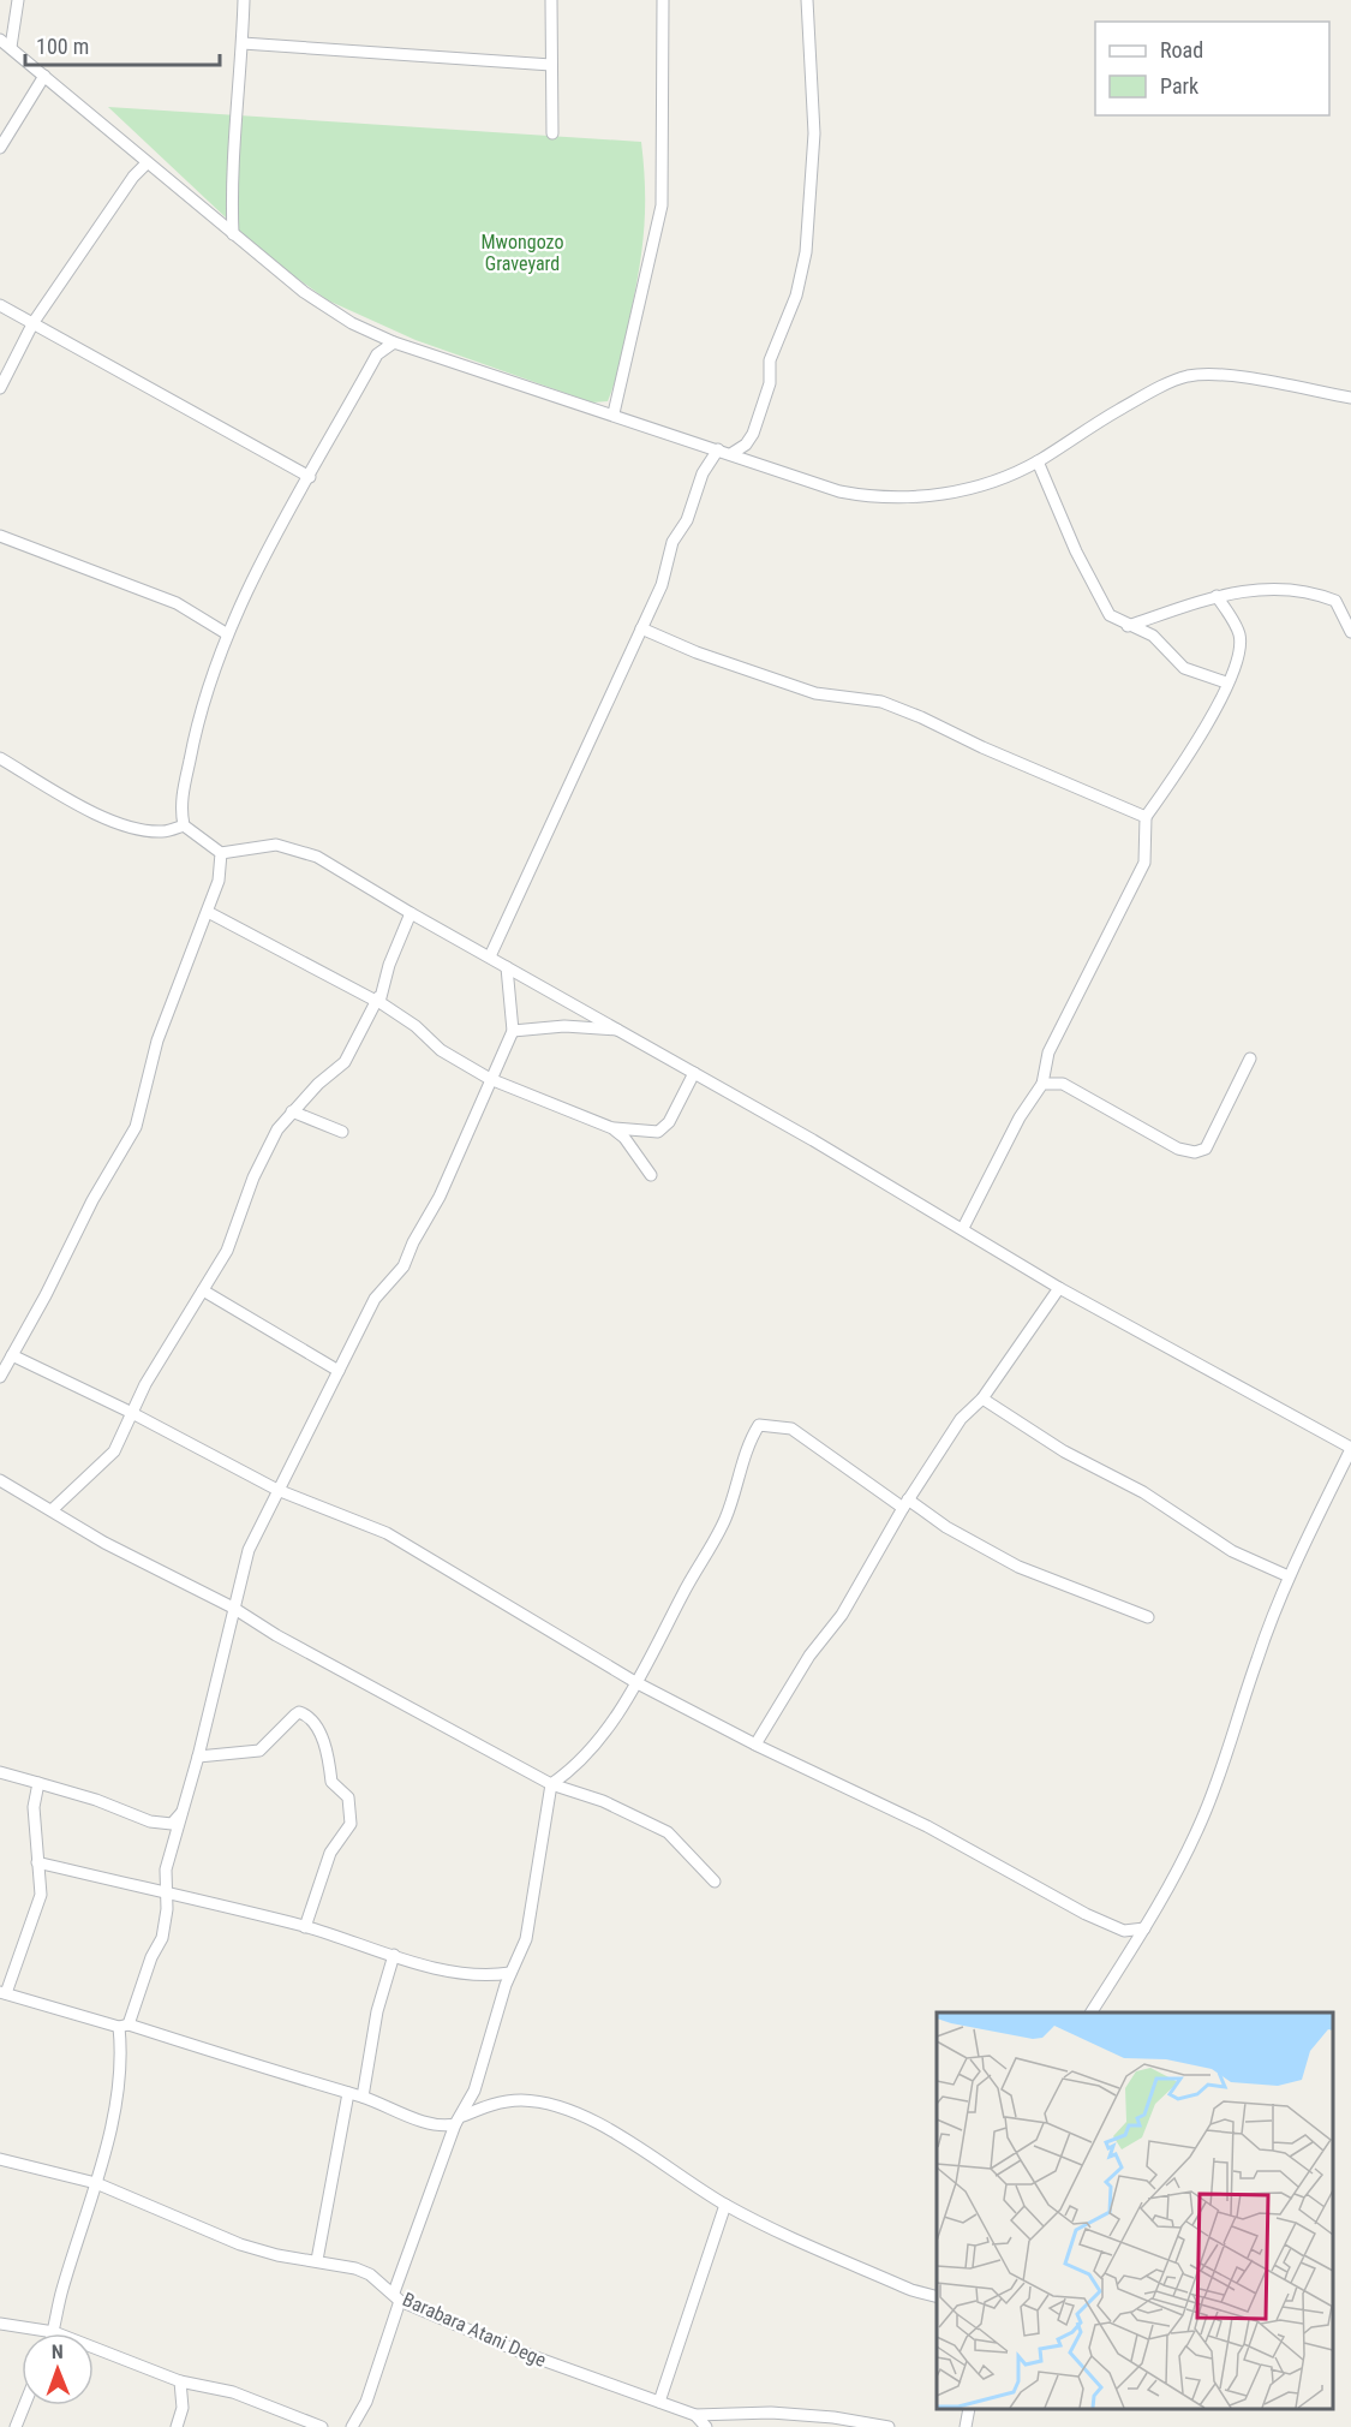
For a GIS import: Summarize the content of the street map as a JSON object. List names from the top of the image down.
{
  "streets": {
    "street": ["Barabara Atani Dege"]
  },
  "parks": ["Mwongozo Graveyard"],
  "legend": ["Road", "Park"],
  "scale_bar": "100 m",
  "north": "top"
}
